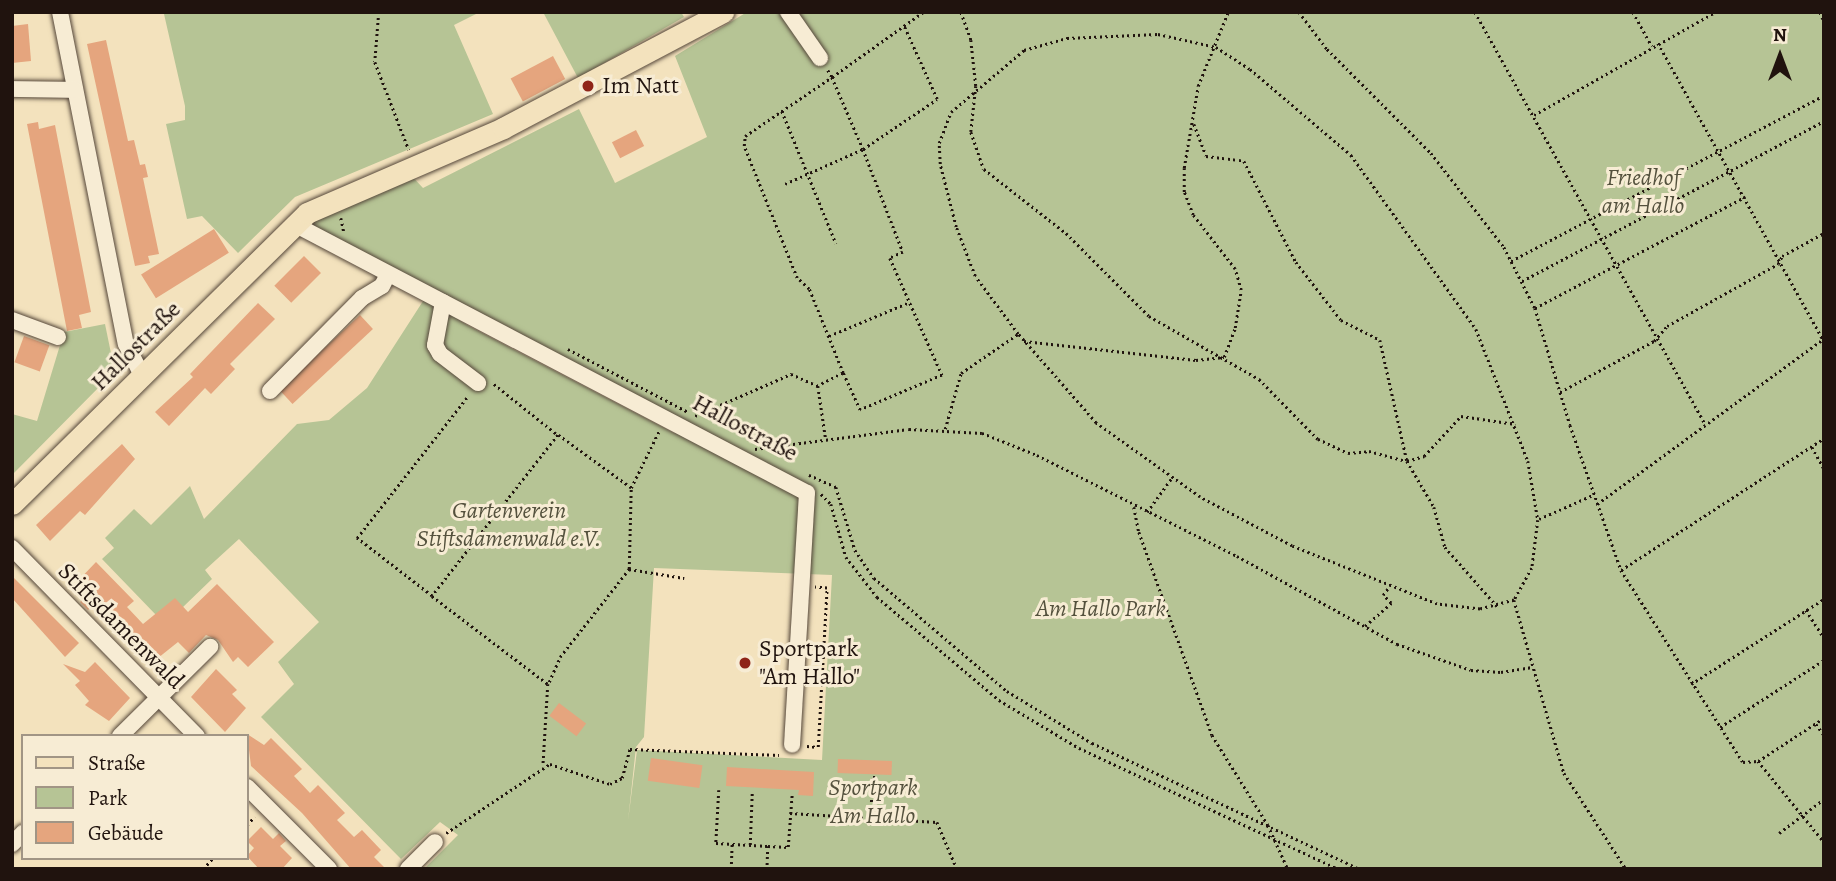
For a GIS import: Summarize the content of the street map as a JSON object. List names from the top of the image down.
{
  "streets": {
    "main road": ["Hallostraße"],
    "street": ["Stiftsdamenwald"]
  },
  "parks": [
    "Friedhof am Hallo",
    "Gartenverein Stiftsdamenwald e.V.",
    "Am Hallo Park",
    "Sportpark Am Hallo"
  ],
  "places": ["Im Natt", "Sportpark \"Am Hallo\""],
  "legend": ["Straße", "Park", "Gebäude"],
  "north": "top"
}
